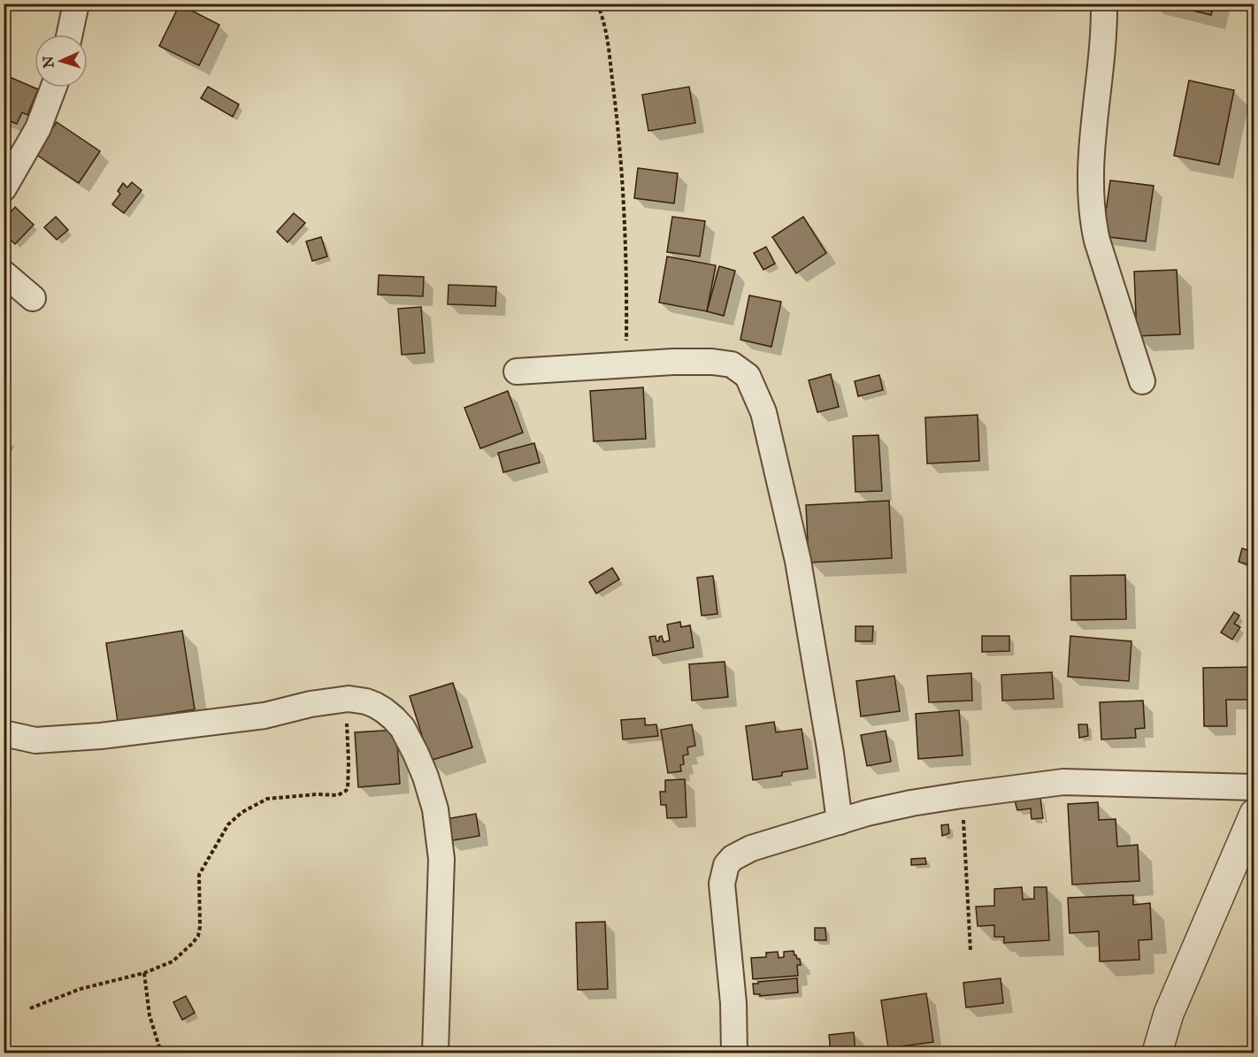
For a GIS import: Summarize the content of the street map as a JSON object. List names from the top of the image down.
{
  "north": "left"
}
